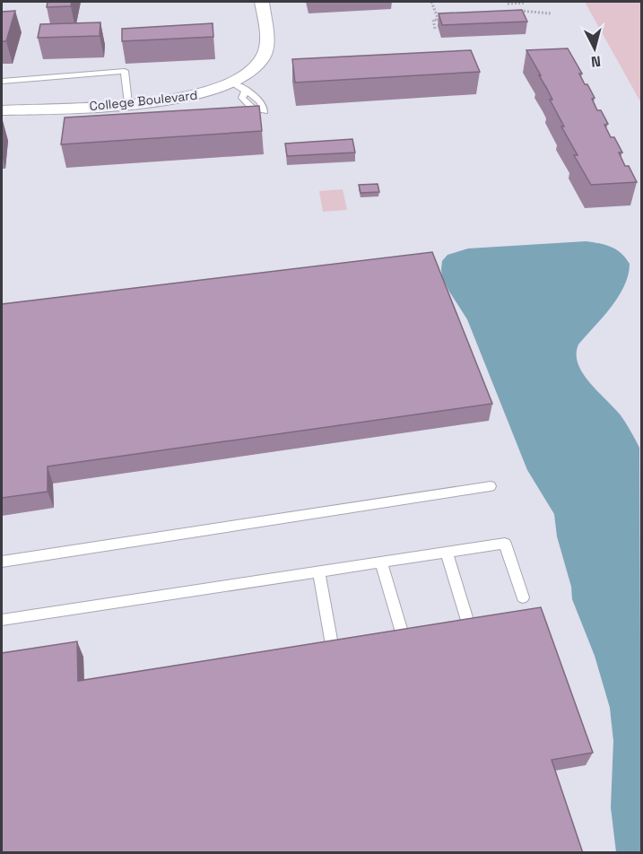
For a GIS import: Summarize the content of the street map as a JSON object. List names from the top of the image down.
{
  "streets": {
    "street": ["College Boulevard"]
  },
  "north": "bottom"
}
